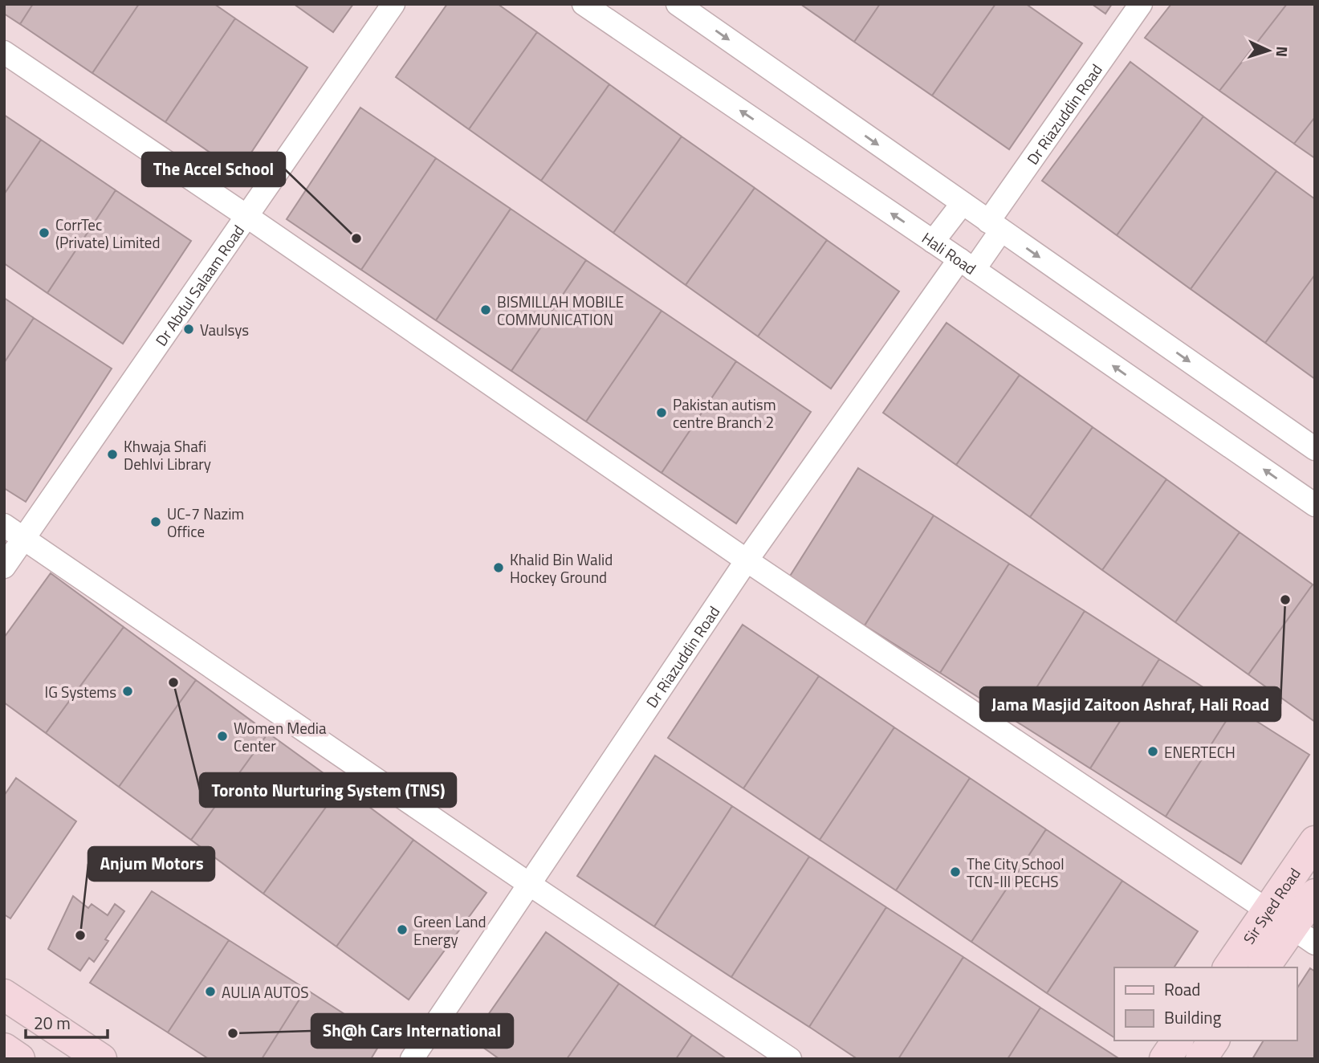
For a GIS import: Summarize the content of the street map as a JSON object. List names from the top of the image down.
{
  "streets": {
    "main road": ["Sir Syed Road"],
    "street": ["Dr Riazuddin Road", "Hali Road", "Dr Abdul Salaam Road"]
  },
  "crossings": [
    ["Dr Riazuddin Road", "Hali Road"]
  ],
  "places": [
    "CorrTec (Private) Limited",
    "The Accel School",
    "BISMILLAH MOBILE COMMUNICATION",
    "Vaulsys",
    "Pakistan autism centre Branch 2",
    "Khwaja Shafi Dehlvi Library",
    "UC-7 Nazim Office",
    "Khalid Bin Walid Hockey Ground",
    "Jama Masjid Zaitoon Ashraf, Hali Road",
    "Toronto Nurturing System (TNS)",
    "IG Systems",
    "Women Media Center",
    "ENERTECH",
    "The City School TCN-III PECHS",
    "Green Land Energy",
    "Anjum Motors",
    "AULIA AUTOS",
    "Sh@h Cars International"
  ],
  "legend": ["Road", "Building"],
  "scale_bar": "20 m",
  "north": "right"
}
